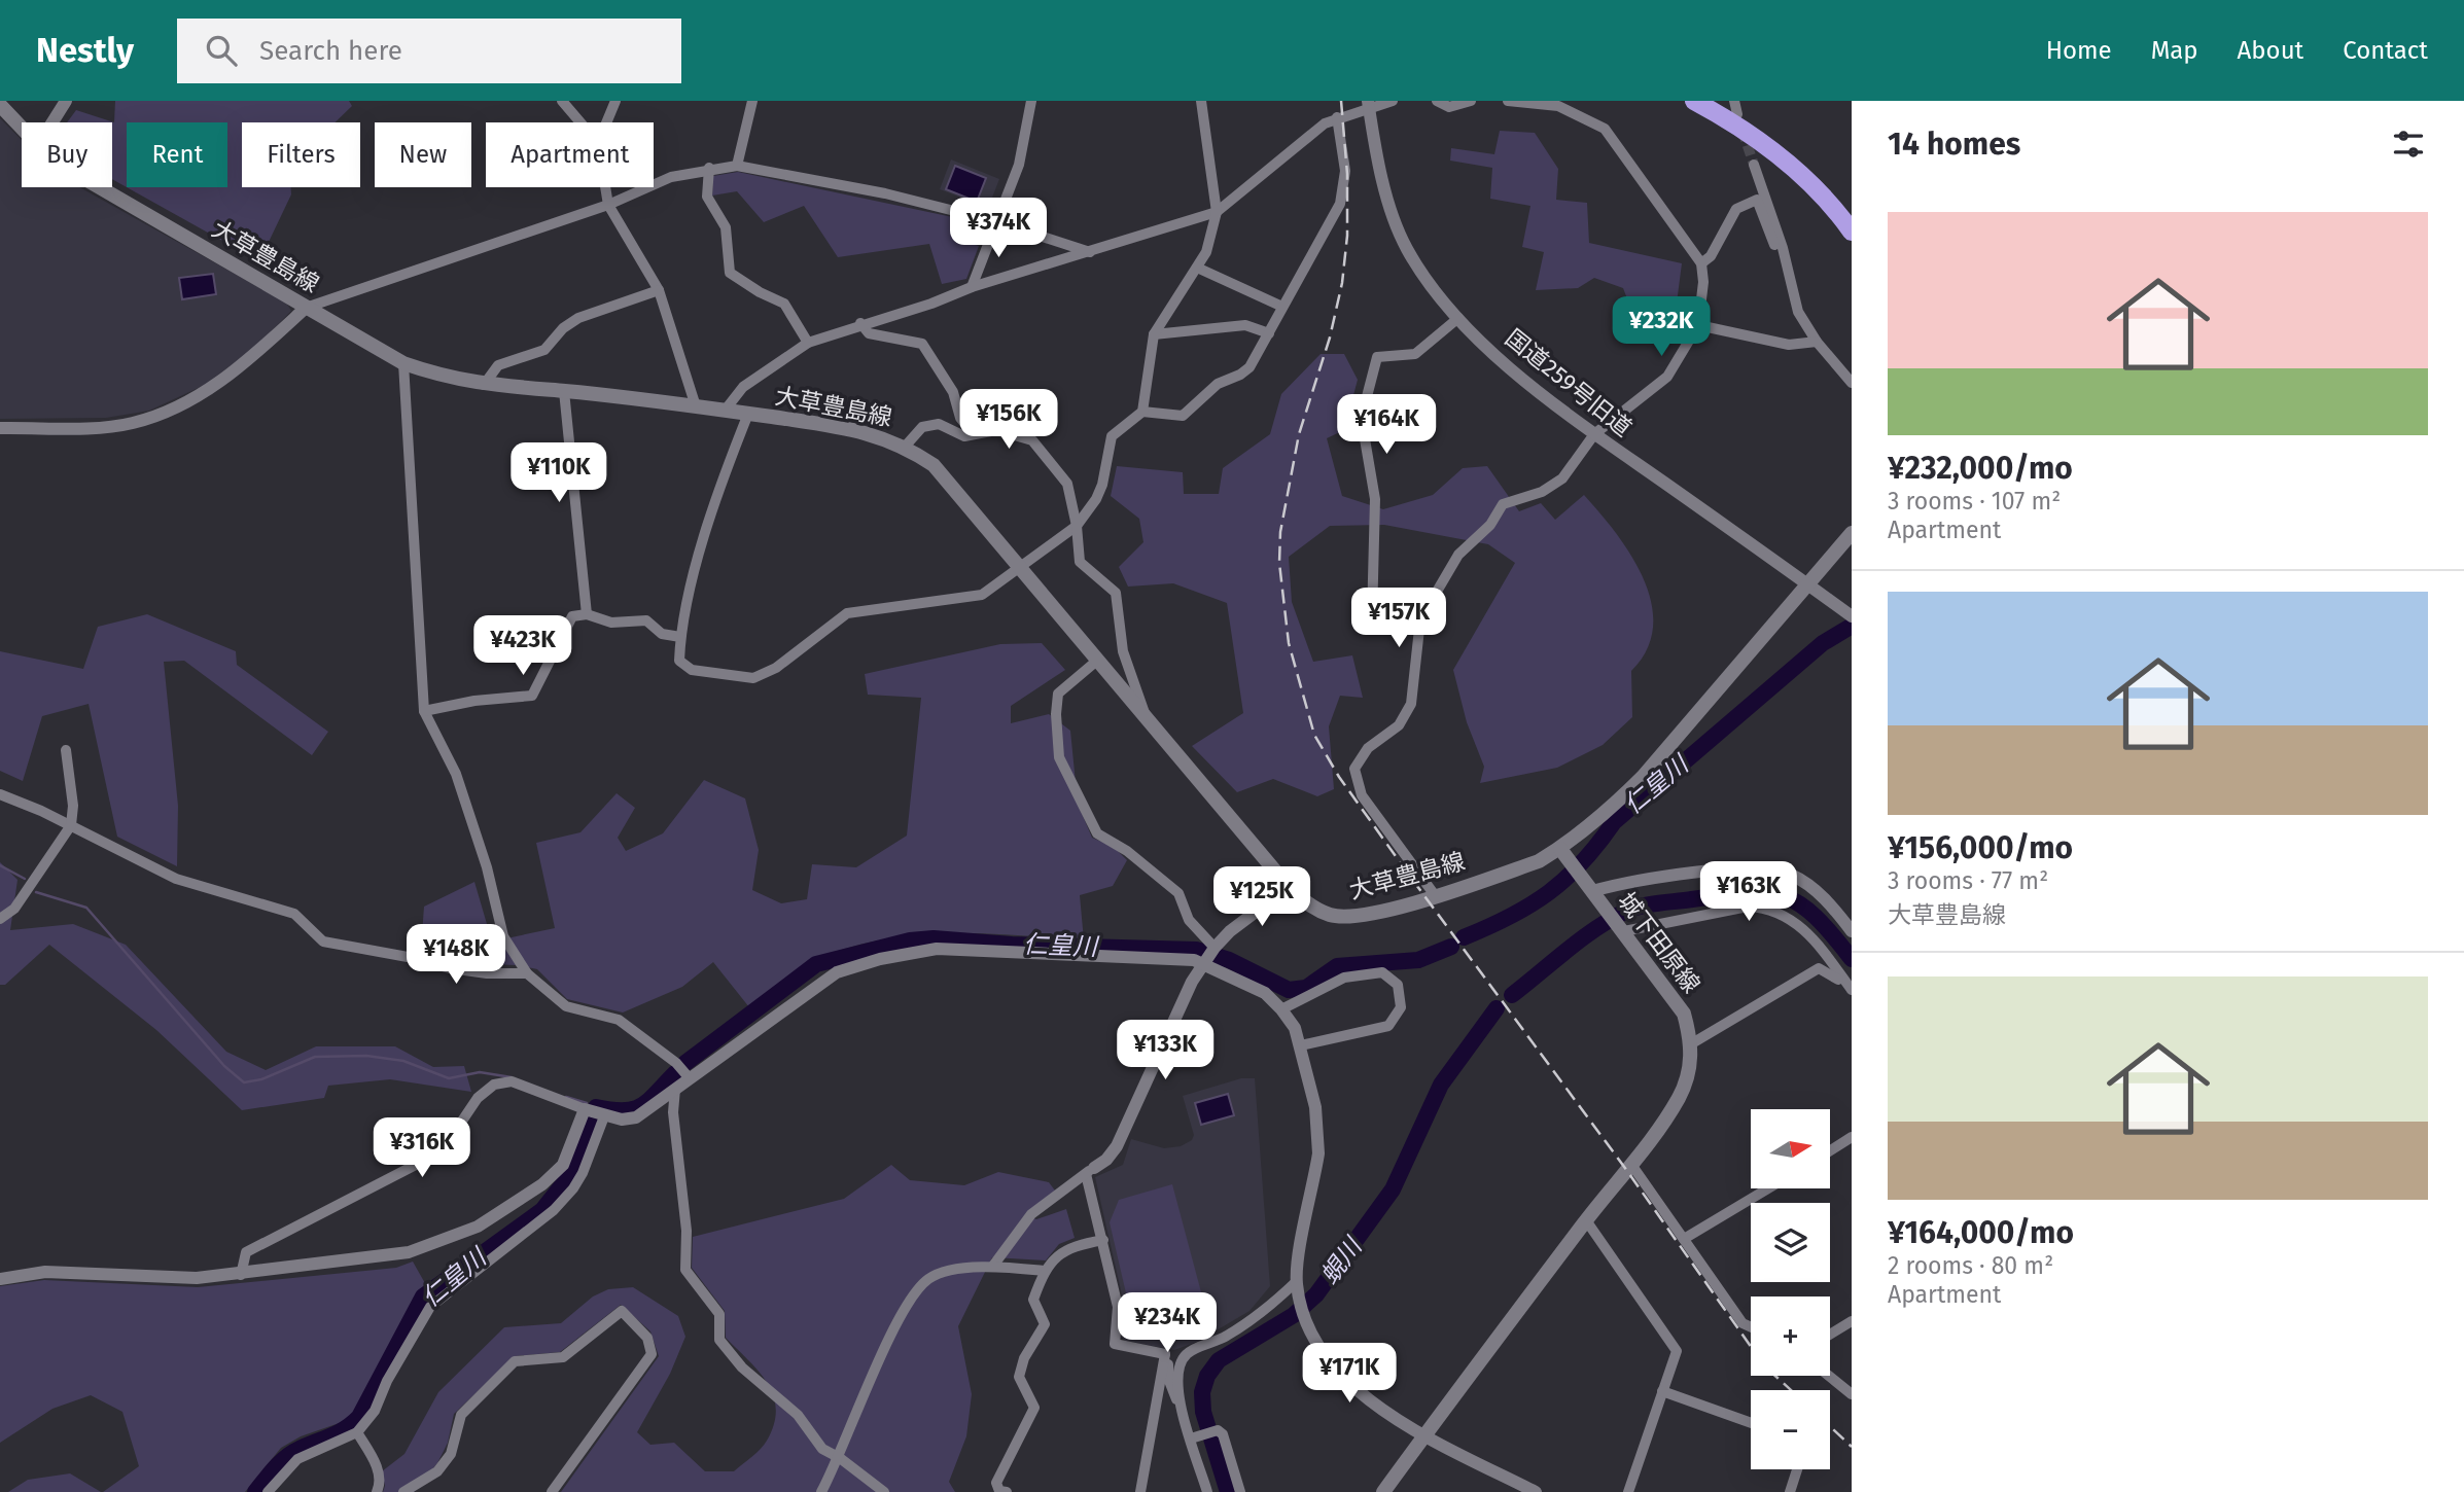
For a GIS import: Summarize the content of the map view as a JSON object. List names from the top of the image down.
{
  "streets": {
    "main road": ["大草豊島線", "城下田原線"],
    "street": ["国道259号旧道"]
  },
  "crossings": [
    ["大草豊島線", "城下田原線"]
  ],
  "water": ["仁皇川", "蜆川"],
  "north": "right",
  "page": {
    "header": "Nestly",
    "search": "Search here",
    "nav": [
      "Home",
      "Map",
      "About",
      "Contact"
    ],
    "heading": "14 homes",
    "chip": [
      "Buy",
      "Rent",
      "Filters",
      "New",
      "Apartment"
    ],
    "list": [
      {
        "name": "¥232,000/mo",
        "note": "3 rooms · 107 m² · Apartment"
      },
      {
        "name": "¥156,000/mo",
        "note": "3 rooms · 77 m² · 大草豊島線"
      },
      {
        "name": "¥164,000/mo",
        "note": "2 rooms · 80 m² · Apartment"
      }
    ],
    "price": [
      "¥374K",
      "¥232K",
      "¥156K",
      "¥164K",
      "¥110K",
      "¥157K",
      "¥423K",
      "¥163K",
      "¥125K",
      "¥148K",
      "¥133K",
      "¥316K",
      "¥234K",
      "¥171K"
    ],
    "map_buttons": ["+", "−"]
  }
}
